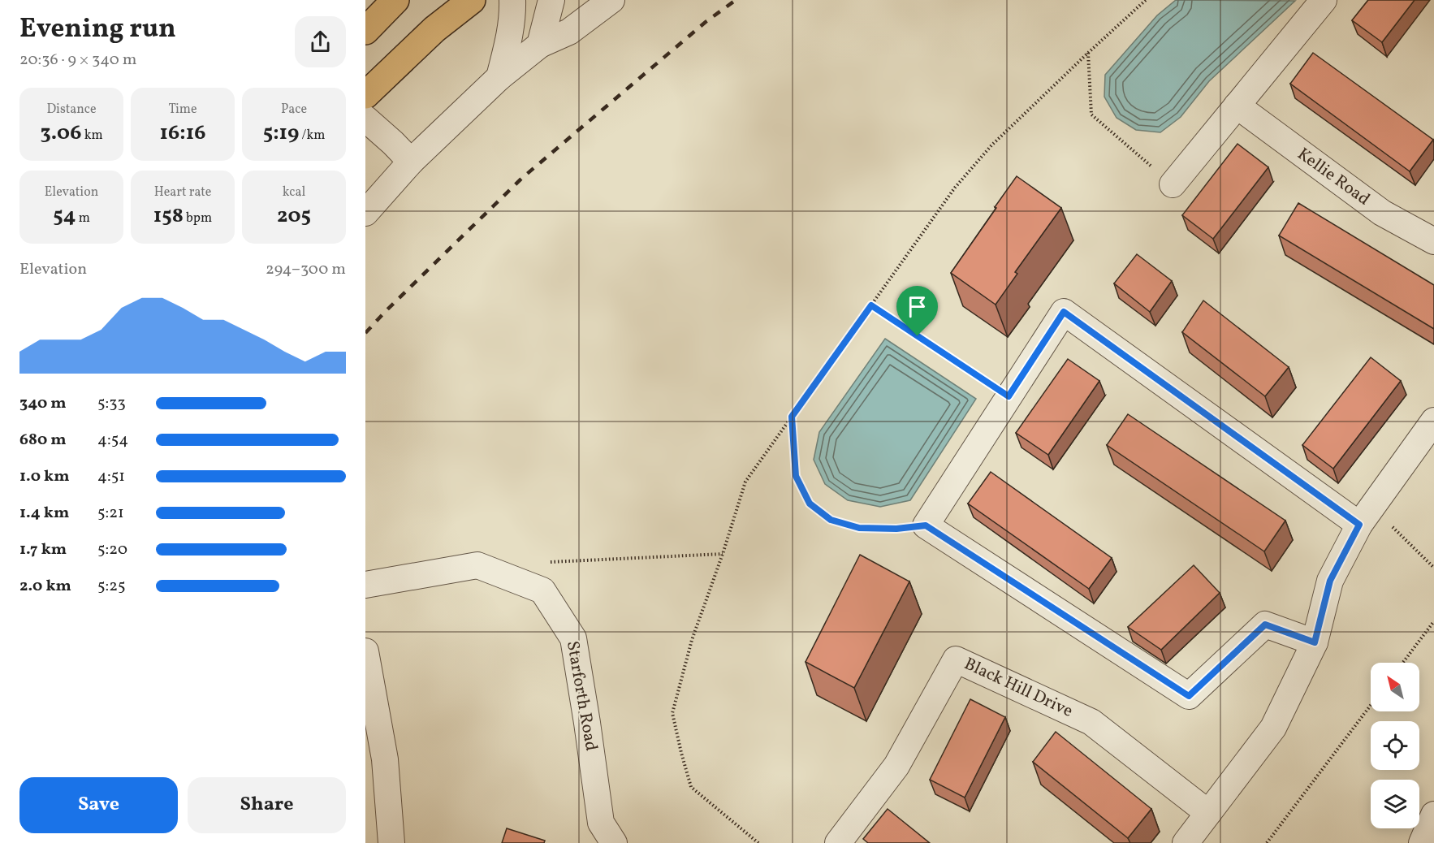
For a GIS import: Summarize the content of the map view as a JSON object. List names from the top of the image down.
{
  "streets": {
    "street": ["Kellie Road", "Black Hill Drive", "Starforth Road"]
  },
  "north": "top left",
  "page": {
    "heading": ["Evening run", "20:36 · 9 × 340 m"],
    "stats": [
      ["Distance", "3.06 km"],
      ["Time", "16:16"],
      ["Pace", "5:19 /km"],
      ["Elevation", "54 m"],
      ["Heart rate", "158 bpm"],
      ["kcal", "205"]
    ],
    "chart": ["Elevation", "294–300 m"],
    "list": [
      {
        "name": "340 m",
        "note": "5:33"
      },
      {
        "name": "680 m",
        "note": "4:54"
      },
      {
        "name": "1.0 km",
        "note": "4:51"
      },
      {
        "name": "1.4 km",
        "note": "5:21"
      },
      {
        "name": "1.7 km",
        "note": "5:20"
      },
      {
        "name": "2.0 km",
        "note": "5:25"
      }
    ],
    "buttons": ["Save", "Share"]
  }
}
